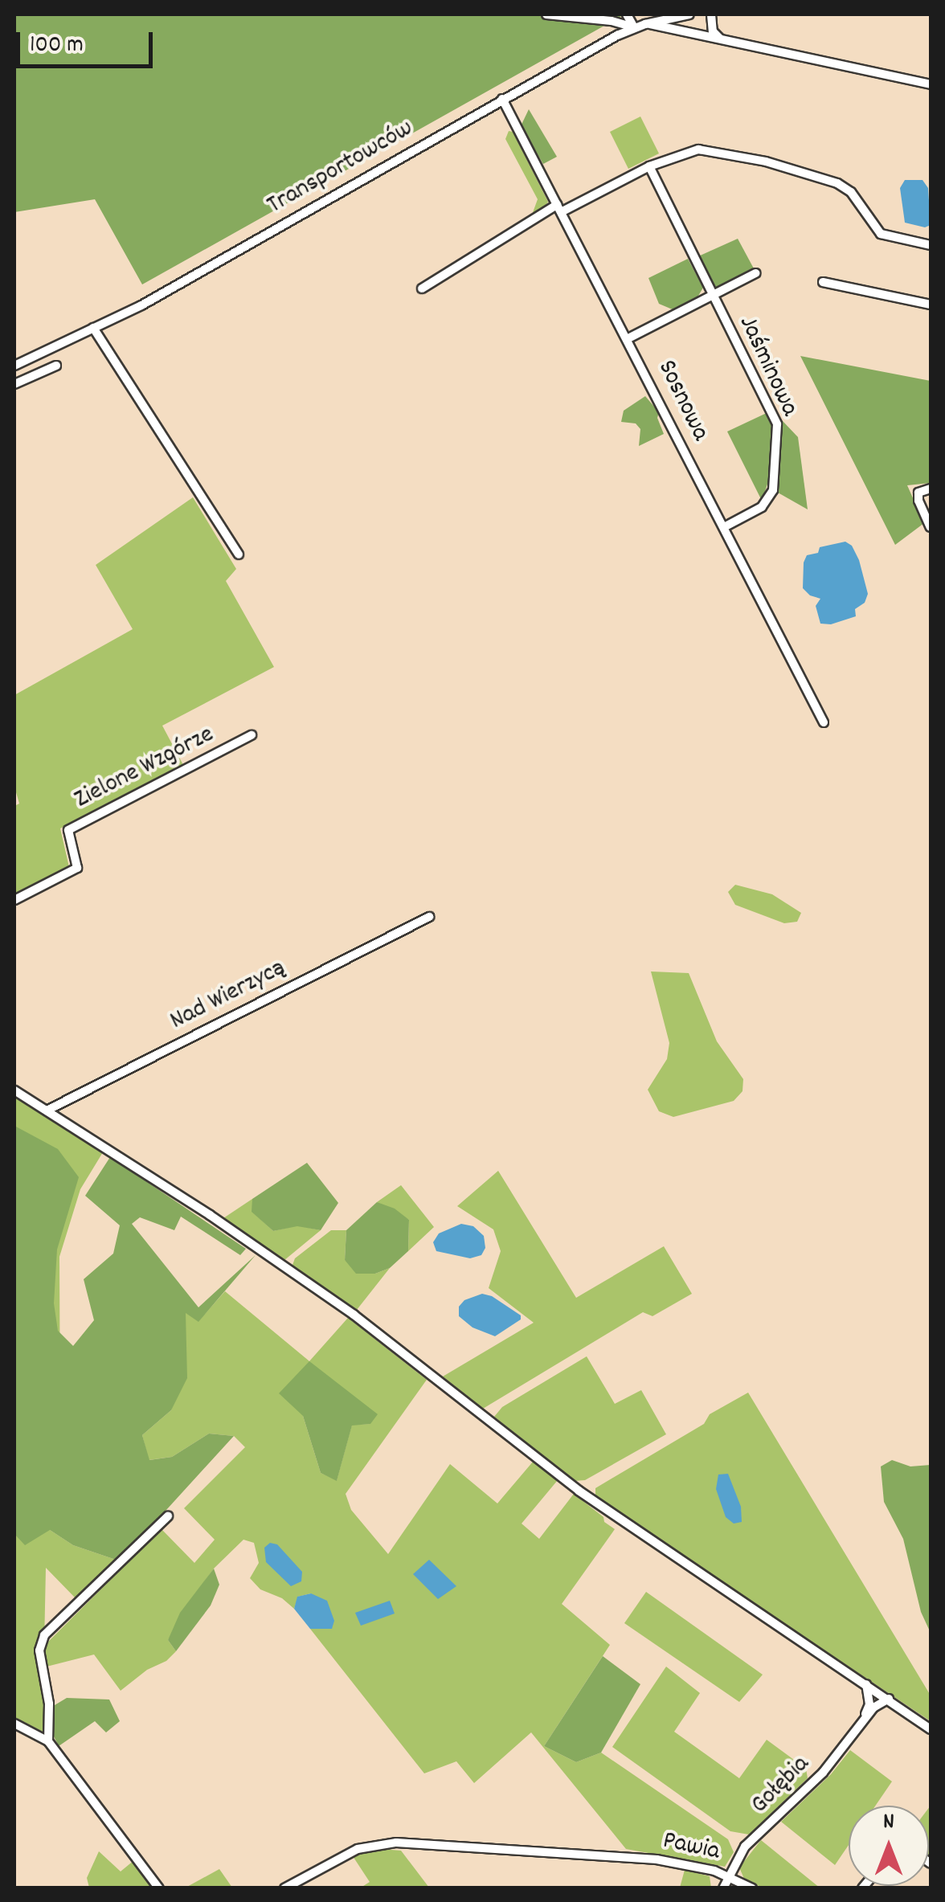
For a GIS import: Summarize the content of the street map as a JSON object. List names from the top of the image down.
{
  "streets": {
    "street": [
      "Transportowców",
      "Jaśminowa",
      "Sosnowa",
      "Zielone Wzgórze",
      "Nad Wierzycą",
      "Gołębia",
      "Pawia"
    ]
  },
  "crossings": [
    ["Transportowców", "Sosnowa"],
    ["Jaśminowa", "Sosnowa"],
    ["Gołębia", "Pawia"]
  ],
  "scale_bar": "100 m",
  "north": "top"
}
